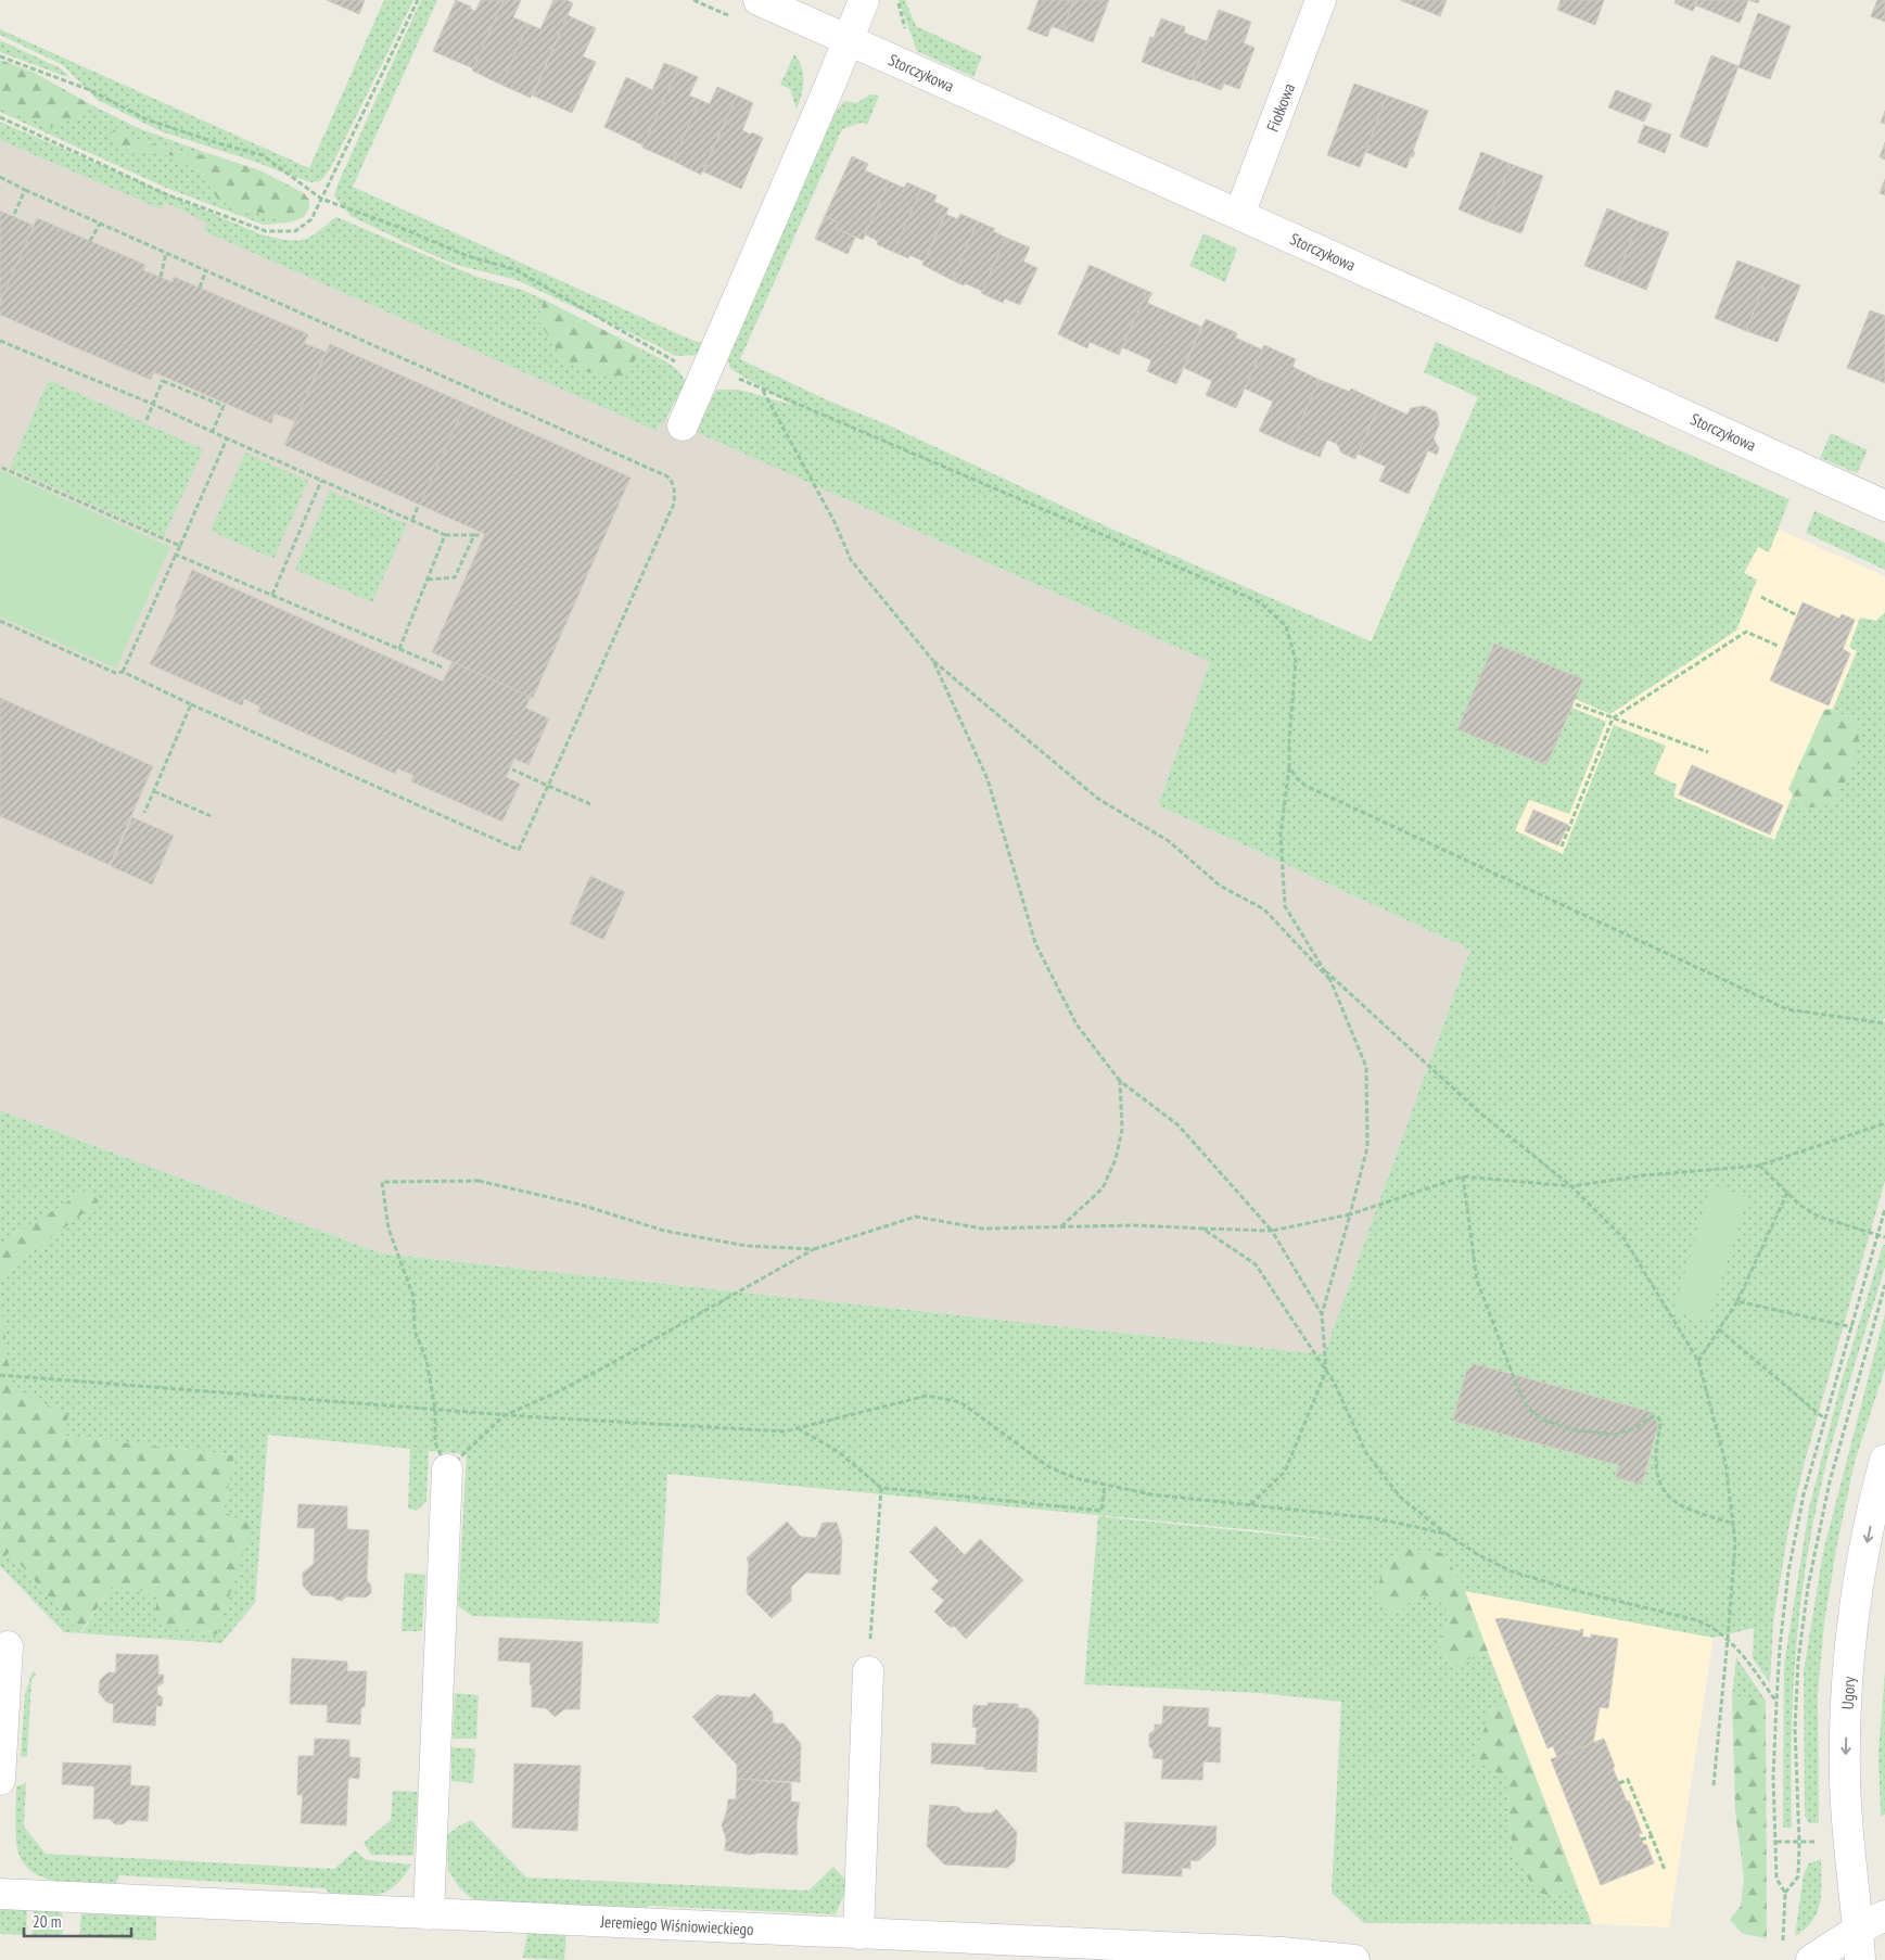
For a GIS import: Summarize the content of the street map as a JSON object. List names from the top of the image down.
{
  "streets": {
    "street": [
      "Storczykowa",
      "Fiołkowa",
      "Ugory",
      "Jeremiego Wiśniowieckiego"
    ]
  },
  "crossings": [
    ["Storczykowa", "Fiołkowa"]
  ],
  "one_way": ["Ugory"],
  "scale_bar": "20 m"
}
